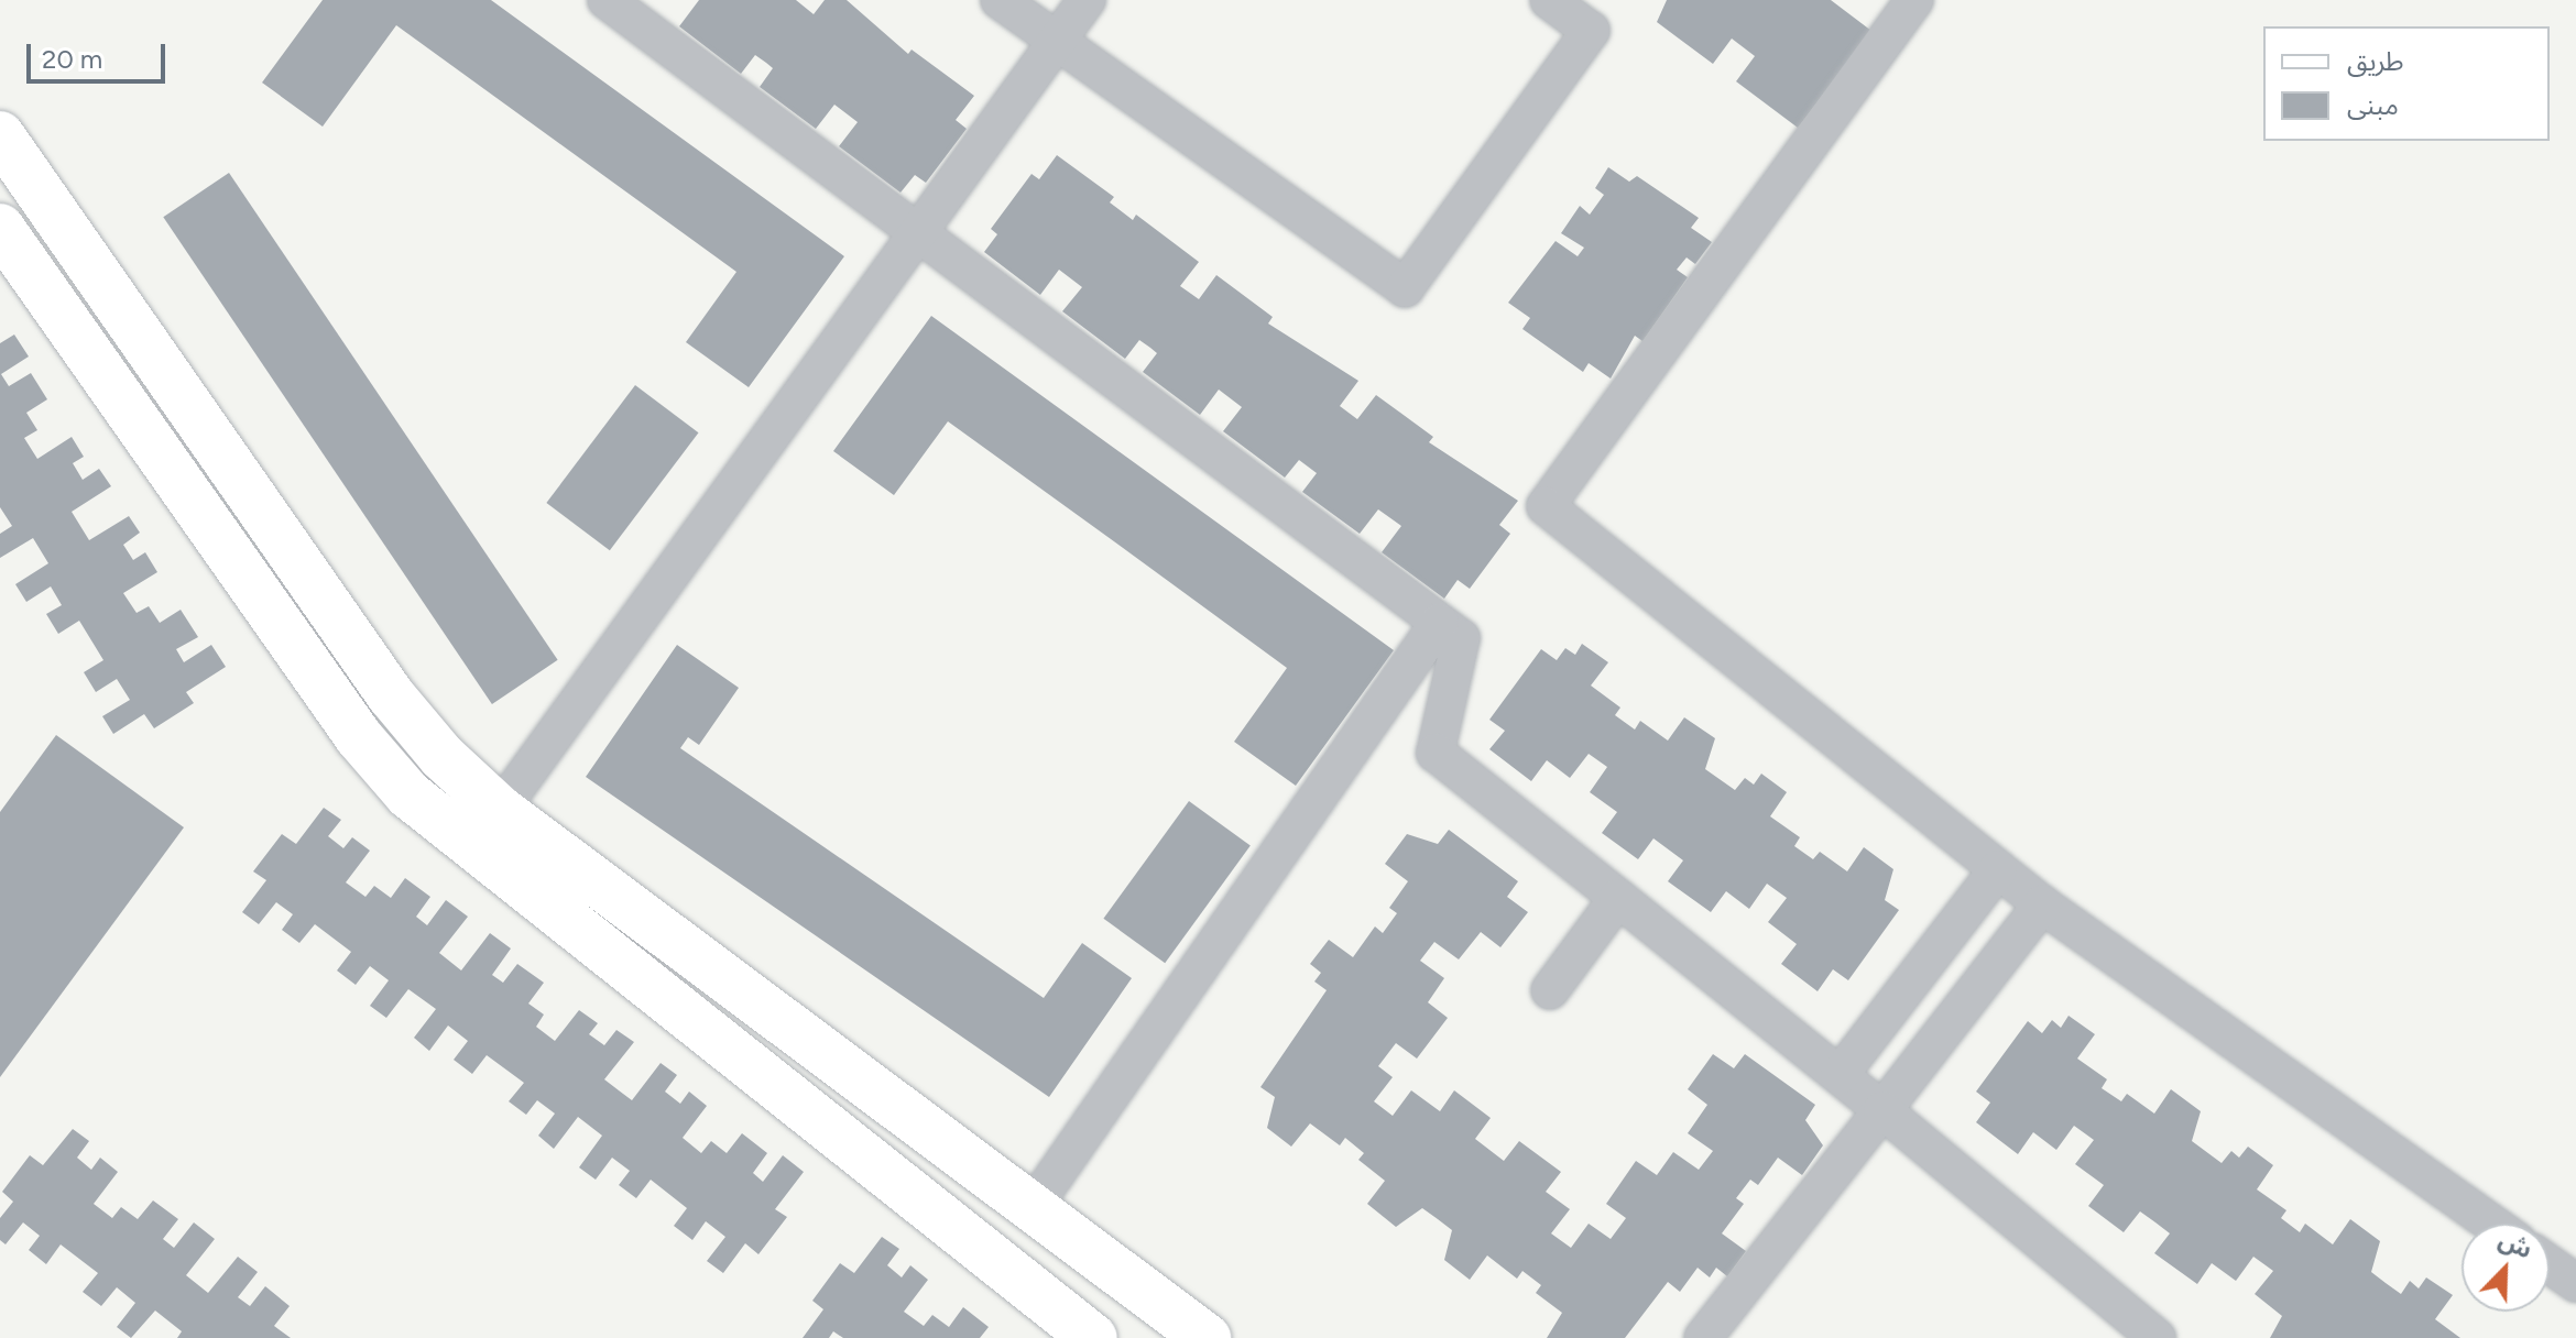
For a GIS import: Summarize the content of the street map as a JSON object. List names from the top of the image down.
{
  "legend": ["طريق", "مبنى"],
  "scale_bar": "20 m",
  "north": "top right"
}
